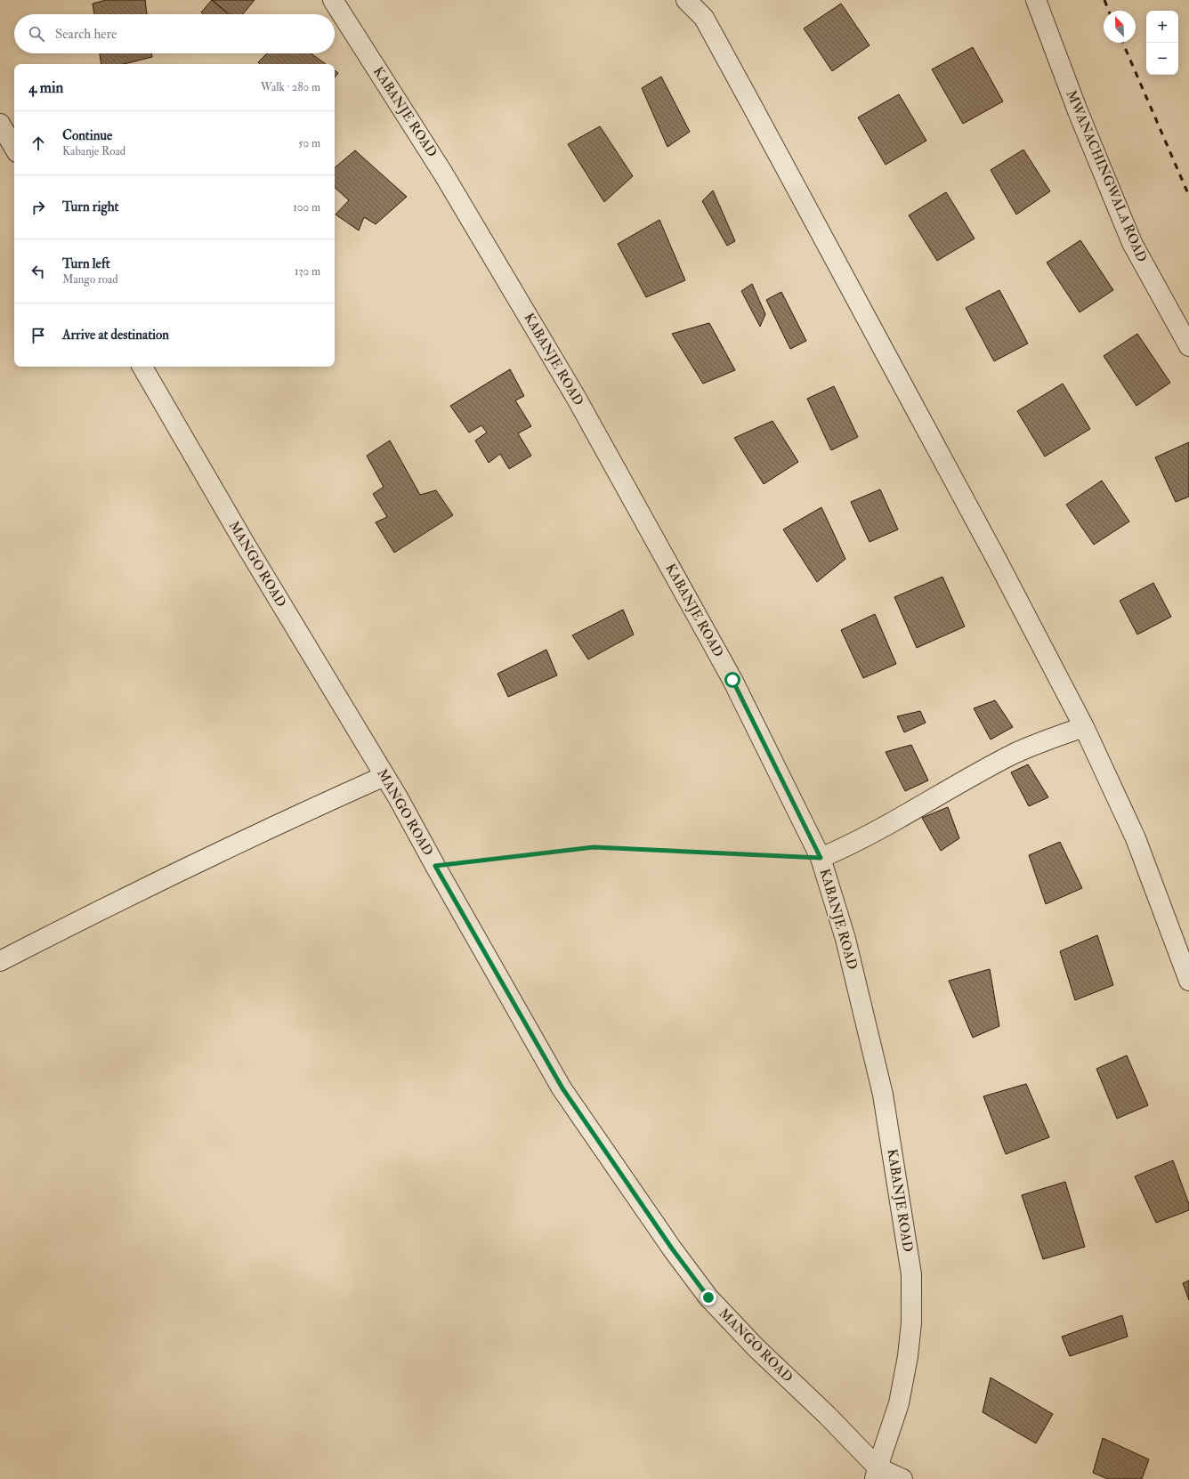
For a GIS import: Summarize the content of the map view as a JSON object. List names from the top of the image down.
{
  "streets": {
    "street": ["KABANJE ROAD", "MWANACHINGWALA ROAD", "MANGO ROAD"]
  },
  "crossings": [
    ["KABANJE ROAD", "MANGO ROAD"]
  ],
  "north": "top left",
  "page": {
    "map_buttons": ["+", "−"],
    "search": "Search here",
    "heading": ["4 min", "Walk · 280 m"],
    "list": [
      ["Continue", "Kabanje Road", "50 m"],
      ["Turn right", "100 m"],
      ["Turn left", "Mango road", "130 m"],
      "Arrive at destination"
    ]
  }
}
